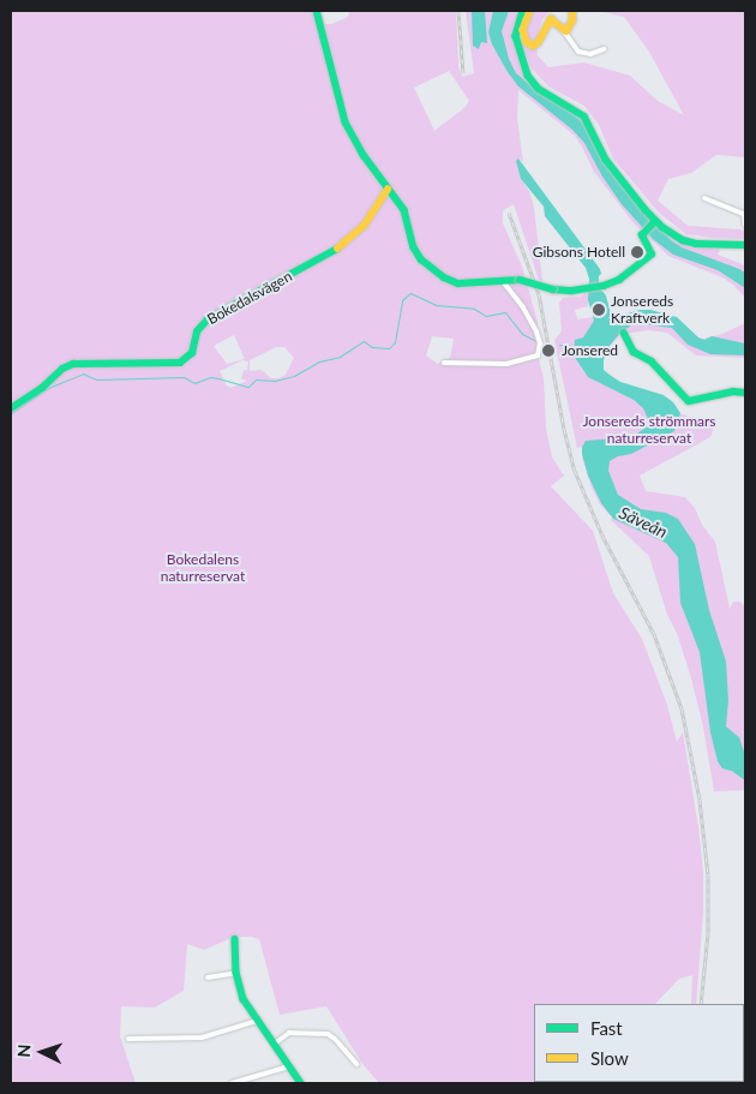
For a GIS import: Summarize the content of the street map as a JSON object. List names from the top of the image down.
{
  "streets": {
    "street": ["Bokedalsvägen"]
  },
  "water": ["Säveån"],
  "parks": ["Jonsereds strömmars naturreservat", "Bokedalens naturreservat"],
  "places": ["Gibsons Hotell", "Jonsereds Kraftverk", "Jonsered"],
  "legend": ["Fast", "Slow"],
  "north": "left"
}
